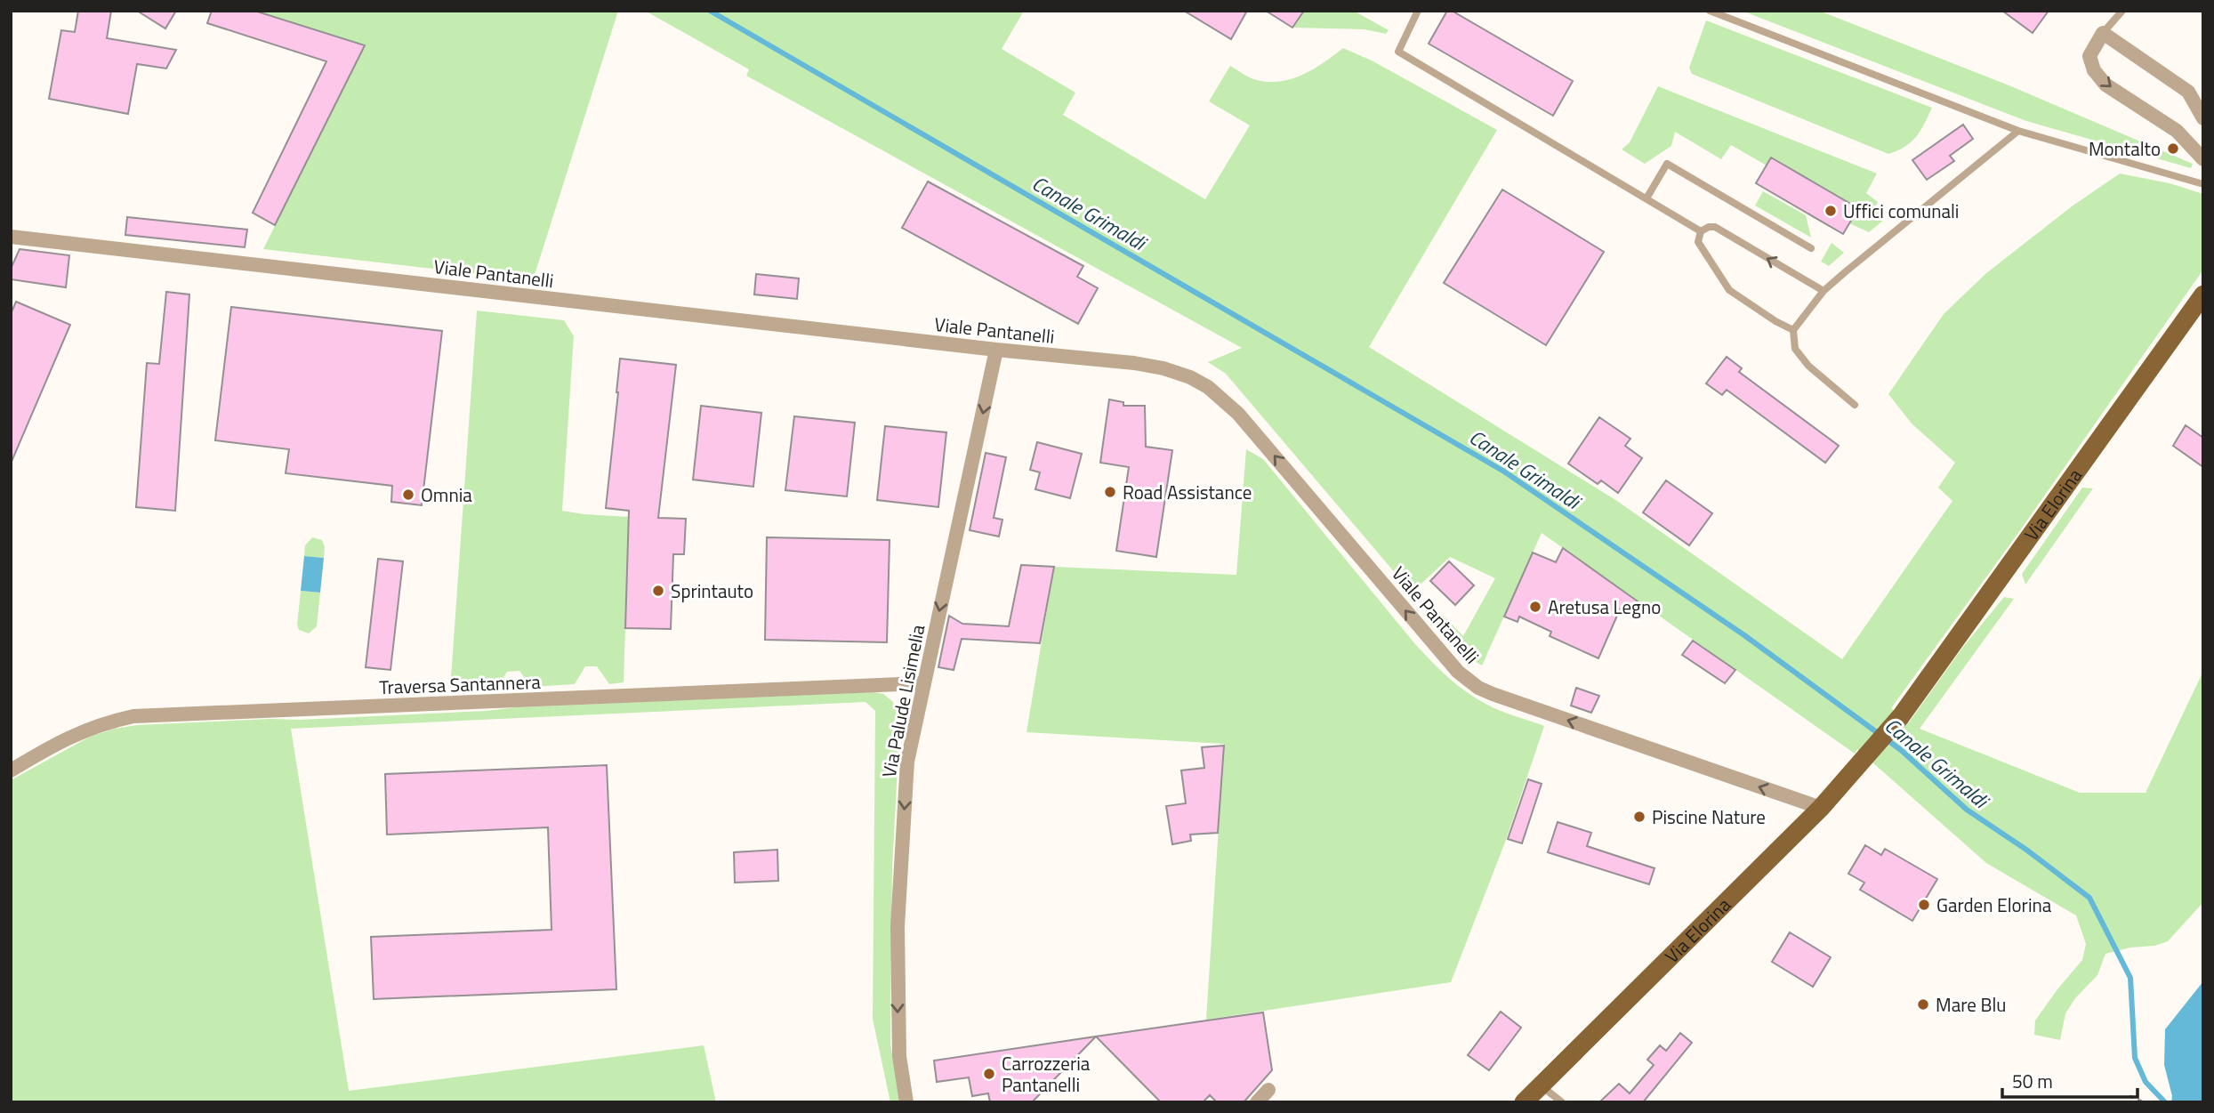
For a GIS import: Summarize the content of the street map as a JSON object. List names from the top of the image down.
{
  "streets": {
    "main road": ["Via Elorina"],
    "street": ["Viale Pantanelli", "Traversa Santannera", "Via Palude Lisimelia"]
  },
  "crossings": [
    ["Viale Pantanelli", "Via Elorina"],
    ["Viale Pantanelli", "Via Palude Lisimelia"],
    ["Traversa Santannera", "Via Palude Lisimelia"]
  ],
  "one_way": ["Viale Pantanelli", "Via Palude Lisimelia"],
  "water": ["Canale Grimaldi"],
  "places": [
    "Montalto",
    "Uffici comunali",
    "Road Assistance",
    "Omnia",
    "Sprintauto",
    "Aretusa Legno",
    "Piscine Nature",
    "Garden Elorina",
    "Mare Blu",
    "Carrozzeria Pantanelli"
  ],
  "scale_bar": "50 m"
}
